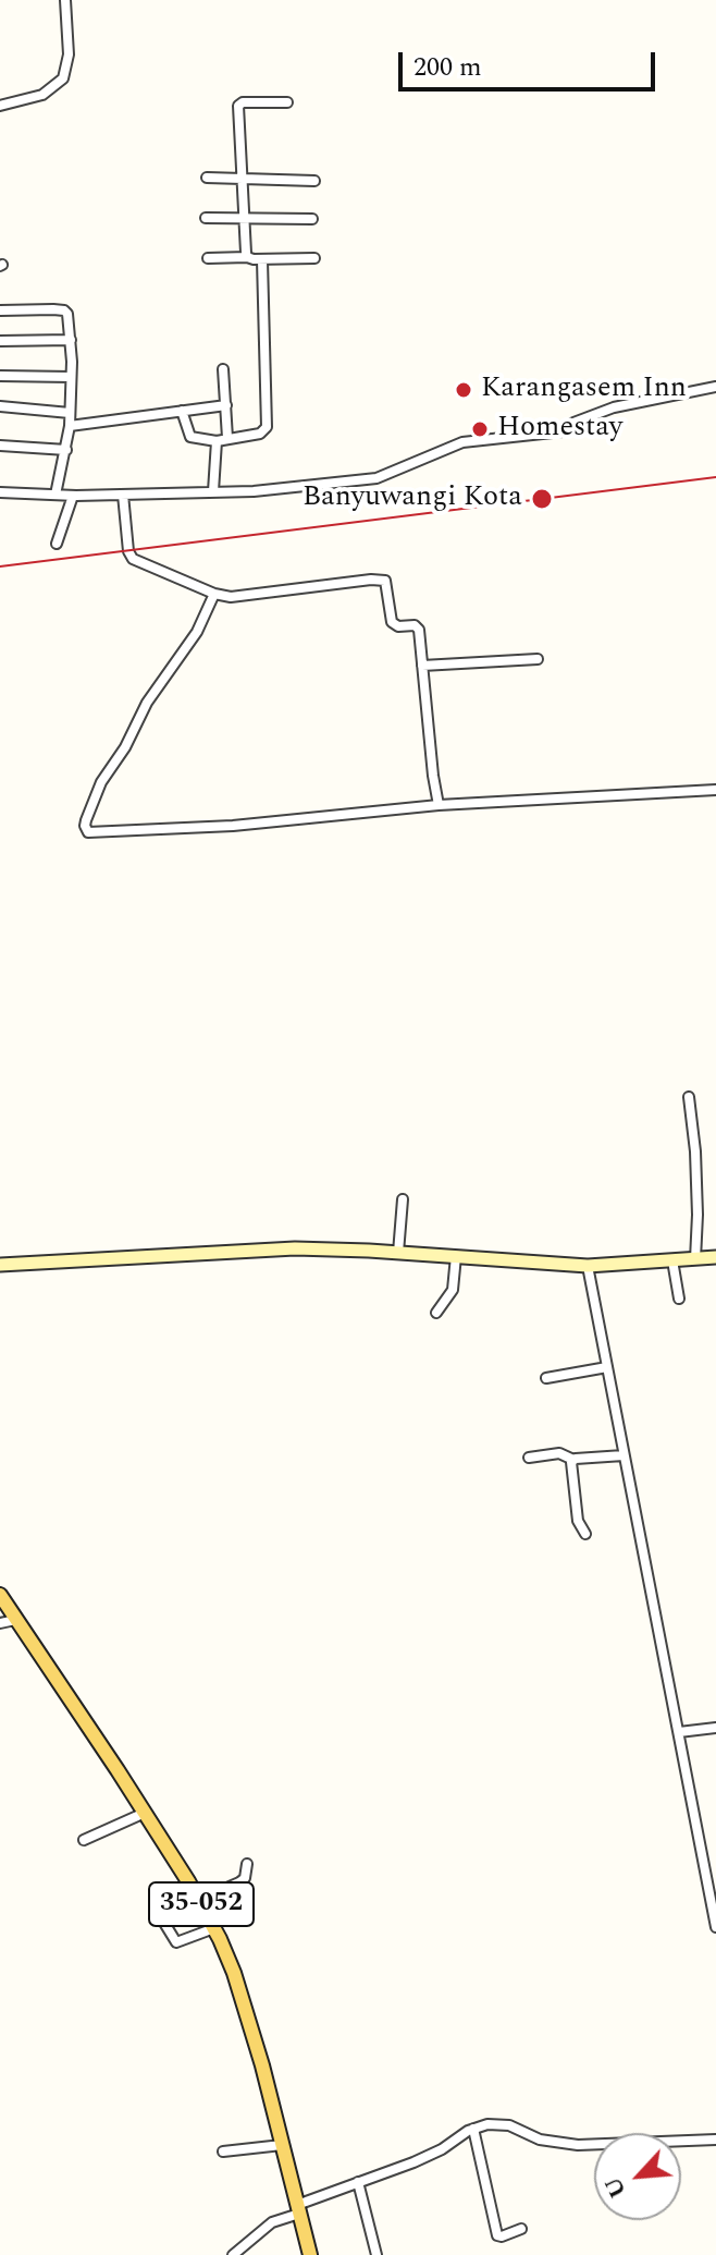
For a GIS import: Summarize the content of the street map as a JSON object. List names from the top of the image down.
{
  "streets": {
    "main road": ["35-052"]
  },
  "places": ["Karangasem Inn", "Homestay", "Banyuwangi Kota"],
  "scale_bar": "200 m",
  "north": "bottom left"
}
